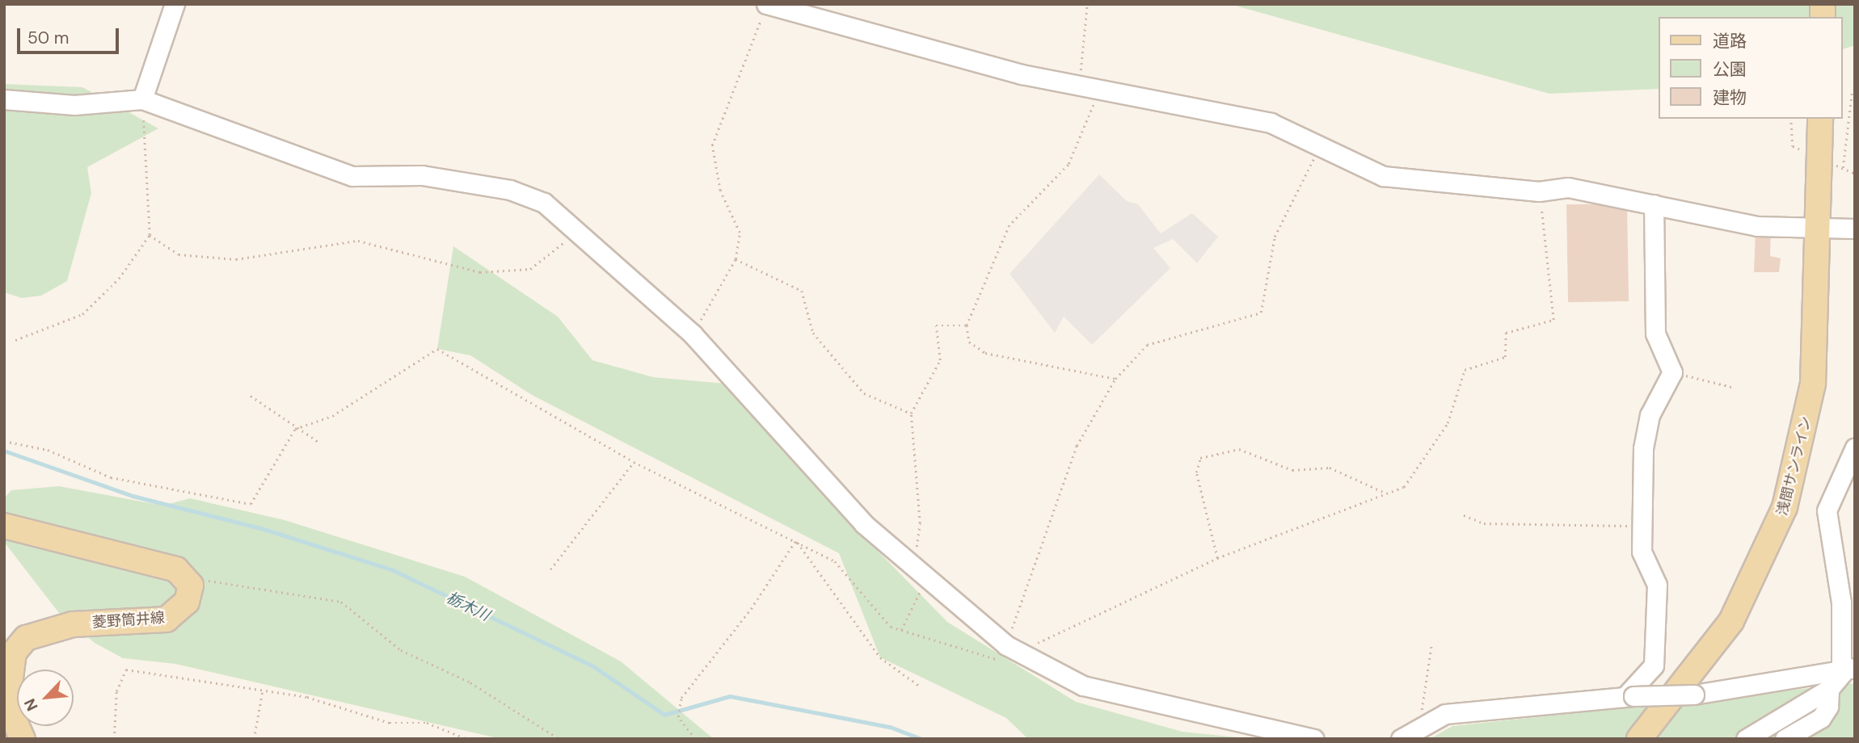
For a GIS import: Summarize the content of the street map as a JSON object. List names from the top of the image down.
{
  "streets": {
    "main road": ["浅間サンライン", "菱野筒井線"]
  },
  "water": ["栃木川"],
  "legend": ["道路", "公園", "建物"],
  "scale_bar": "50 m",
  "north": "bottom left"
}
